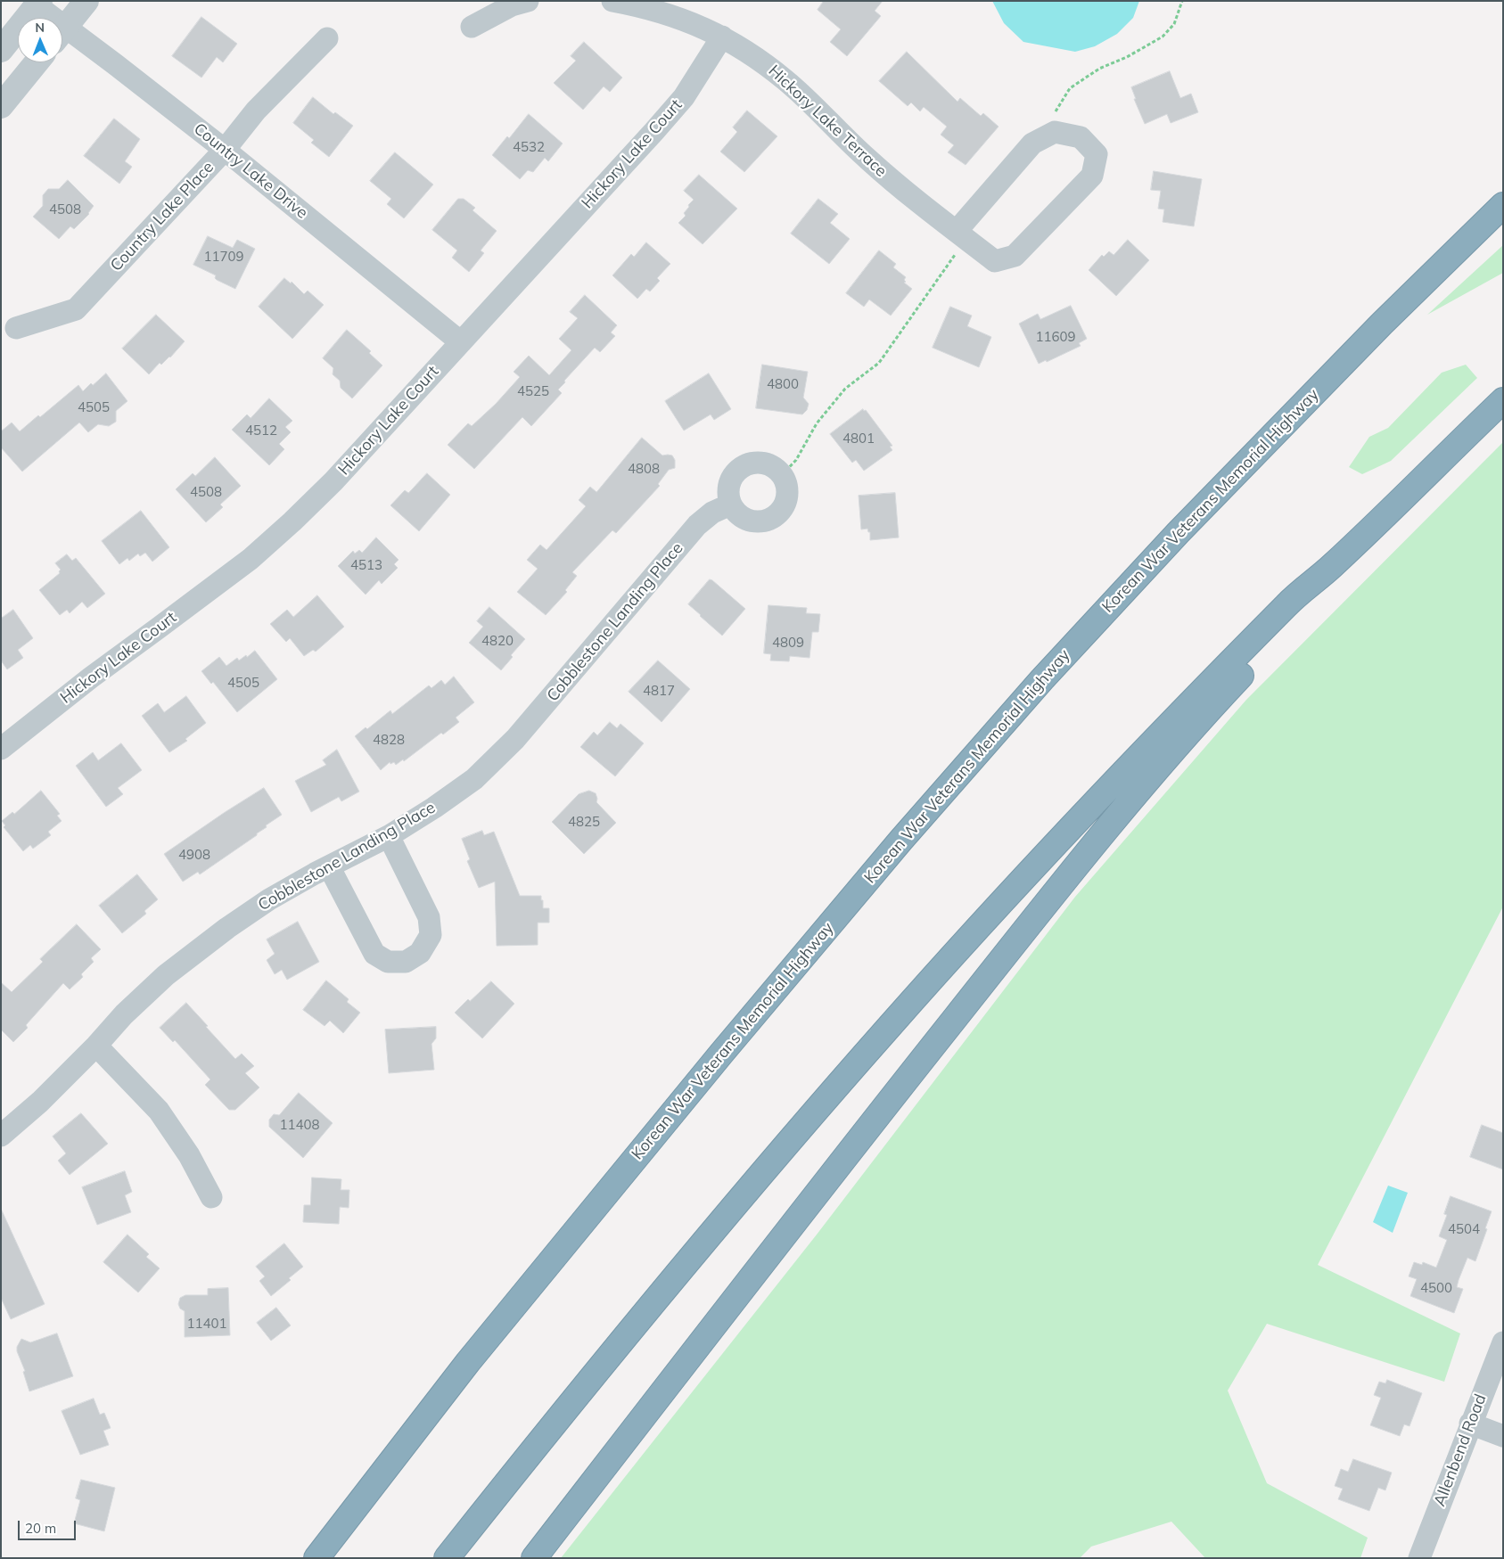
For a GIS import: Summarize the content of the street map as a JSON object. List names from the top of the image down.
{
  "streets": {
    "highway": ["Korean War Veterans Memorial Highway"],
    "street": [
      "Hickory Lake Terrace",
      "Hickory Lake Court",
      "Country Lake Drive",
      "Country Lake Place",
      "Cobblestone Landing Place",
      "Allenbend Road"
    ]
  },
  "crossings": [
    ["Hickory Lake Terrace", "Hickory Lake Court"],
    ["Hickory Lake Court", "Country Lake Drive"],
    ["Country Lake Drive", "Country Lake Place"]
  ],
  "house_numbers": [
    "4532",
    "4508",
    "11709",
    "11609",
    "4800",
    "4525",
    "4505",
    "4512",
    "4801",
    "4808",
    "4508",
    "4513",
    "4820",
    "4809",
    "4505",
    "4817",
    "4828",
    "4825",
    "4908",
    "11408",
    "4504",
    "4500",
    "11401"
  ],
  "scale_bar": "20 m",
  "north": "top"
}
